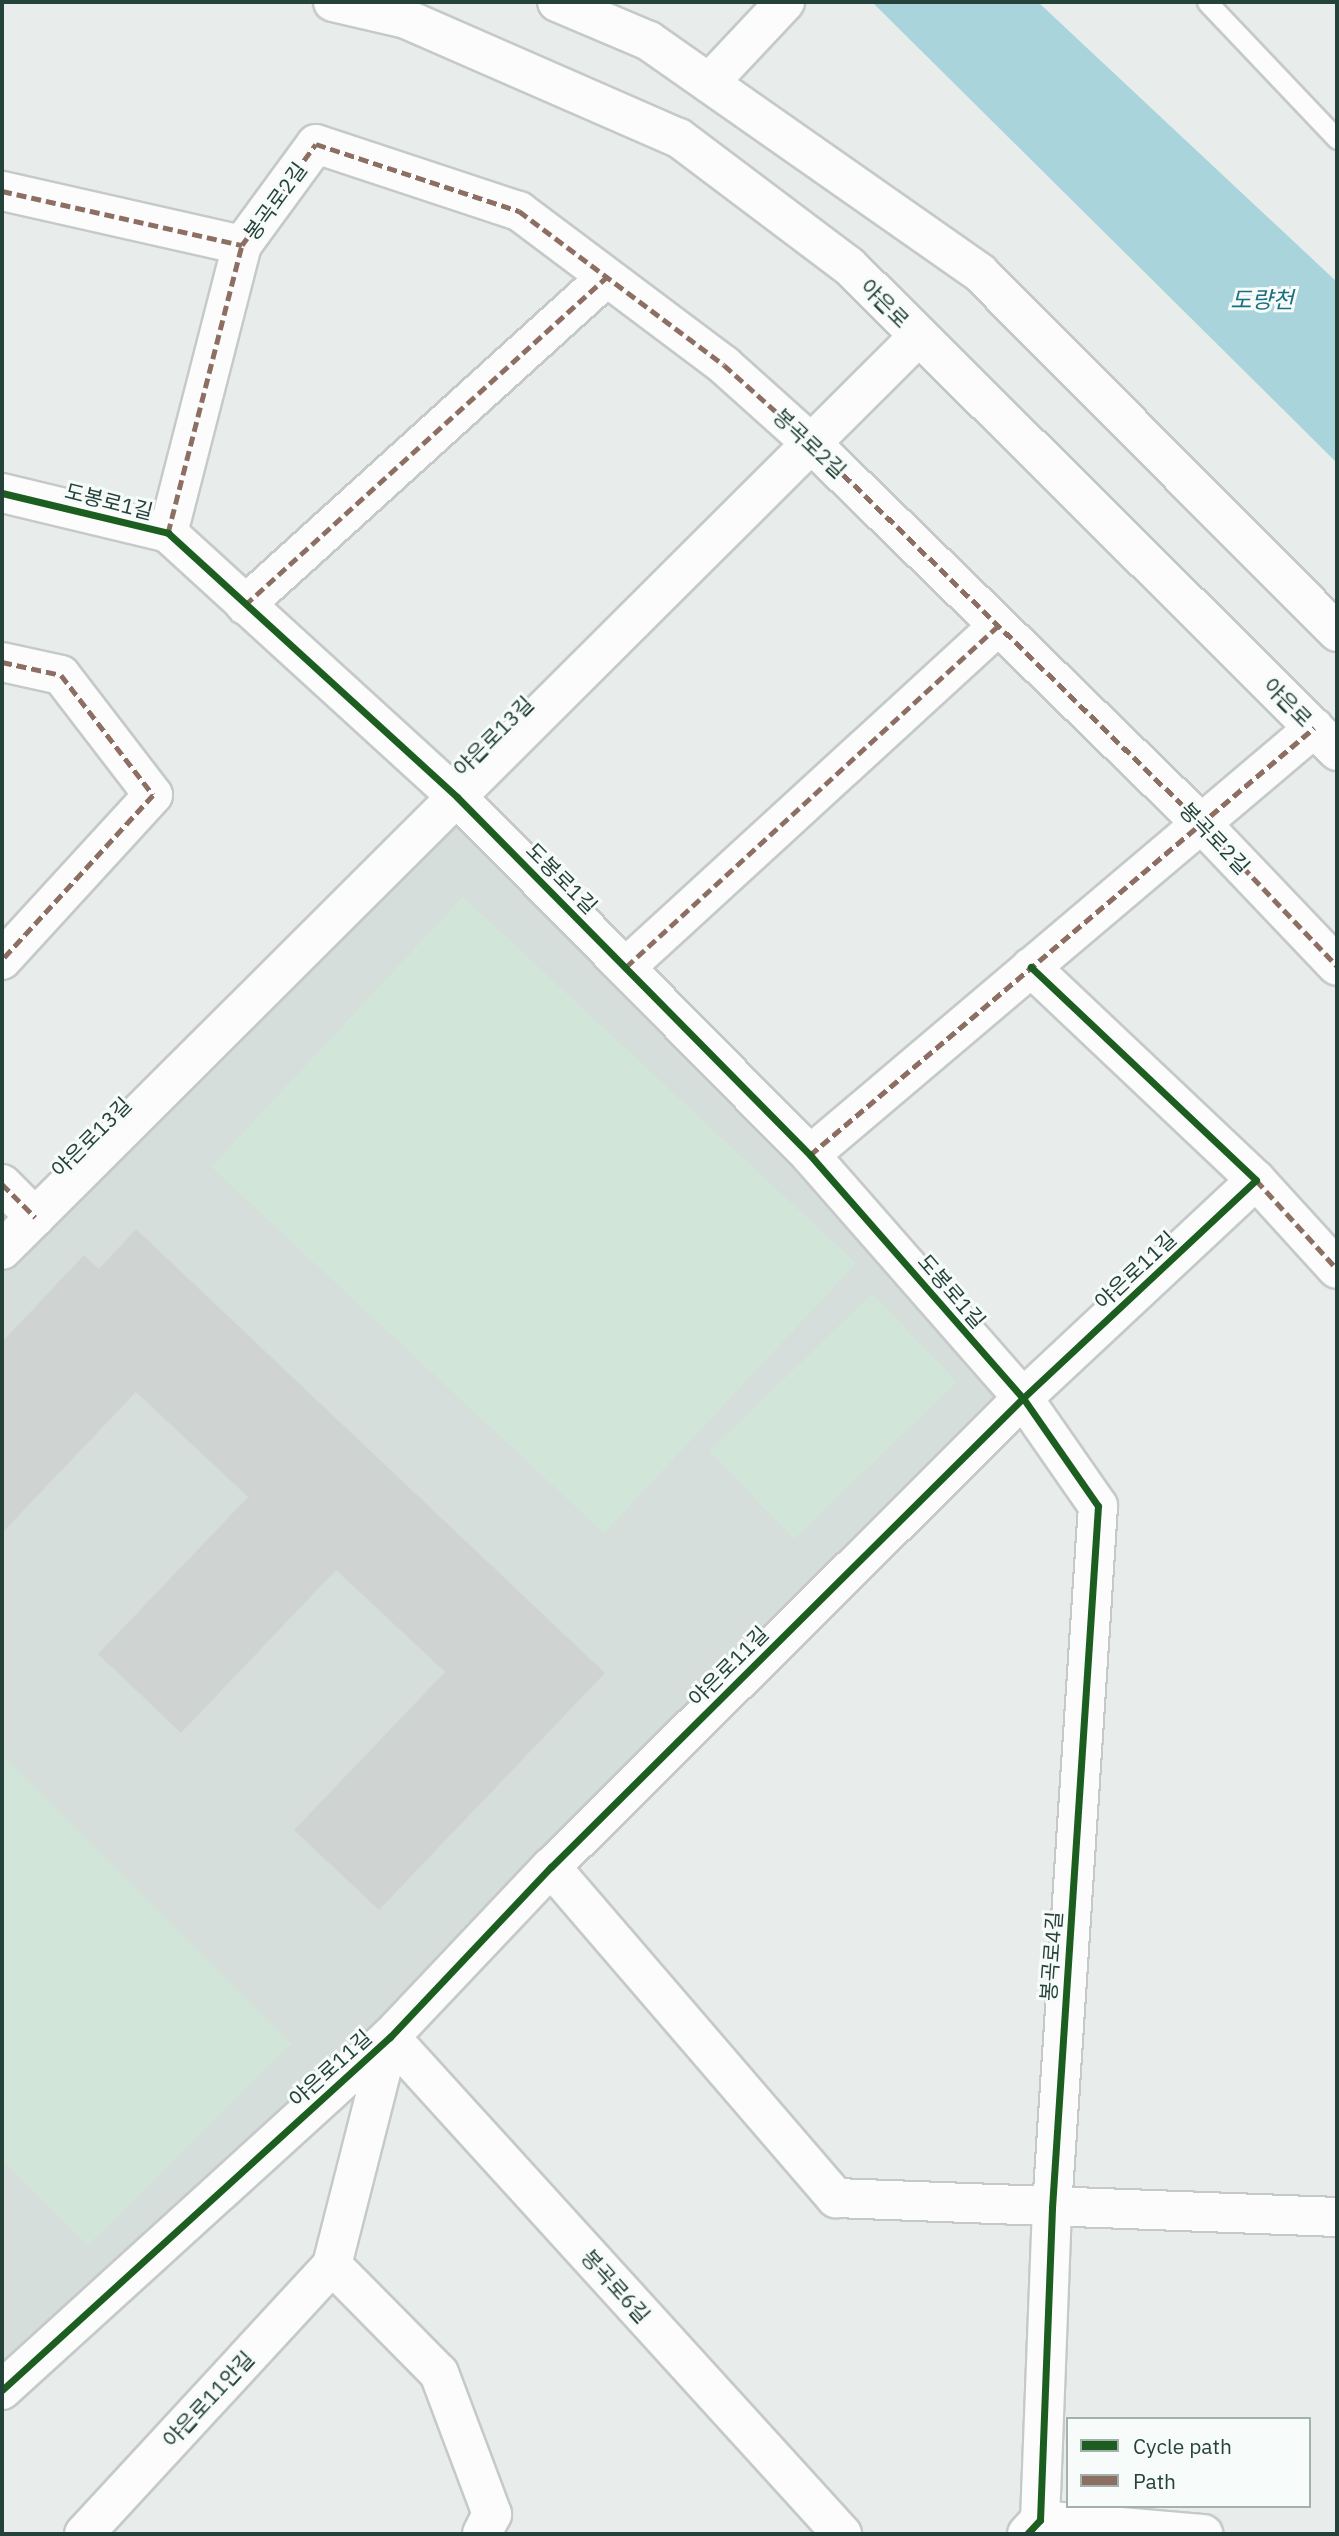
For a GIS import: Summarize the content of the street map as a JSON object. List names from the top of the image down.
{
  "streets": {
    "street": [
      "봉곡로2길",
      "야은로",
      "도봉로1길",
      "야은로13길",
      "야은로11길",
      "봉곡로4길",
      "봉곡로6길",
      "야은로11안길"
    ]
  },
  "crossings": [
    ["봉곡로2길", "도봉로1길"],
    ["봉곡로2길", "야은로13길"],
    ["야은로", "야은로13길"],
    ["도봉로1길", "야은로13길"],
    ["도봉로1길", "야은로11길"],
    ["도봉로1길", "봉곡로4길"],
    ["야은로11길", "봉곡로4길"],
    ["야은로11길", "봉곡로6길"],
    ["야은로11길", "야은로11안길"],
    ["봉곡로6길", "야은로11안길"]
  ],
  "water": ["도량천"],
  "legend": ["Cycle path", "Path"]
}
